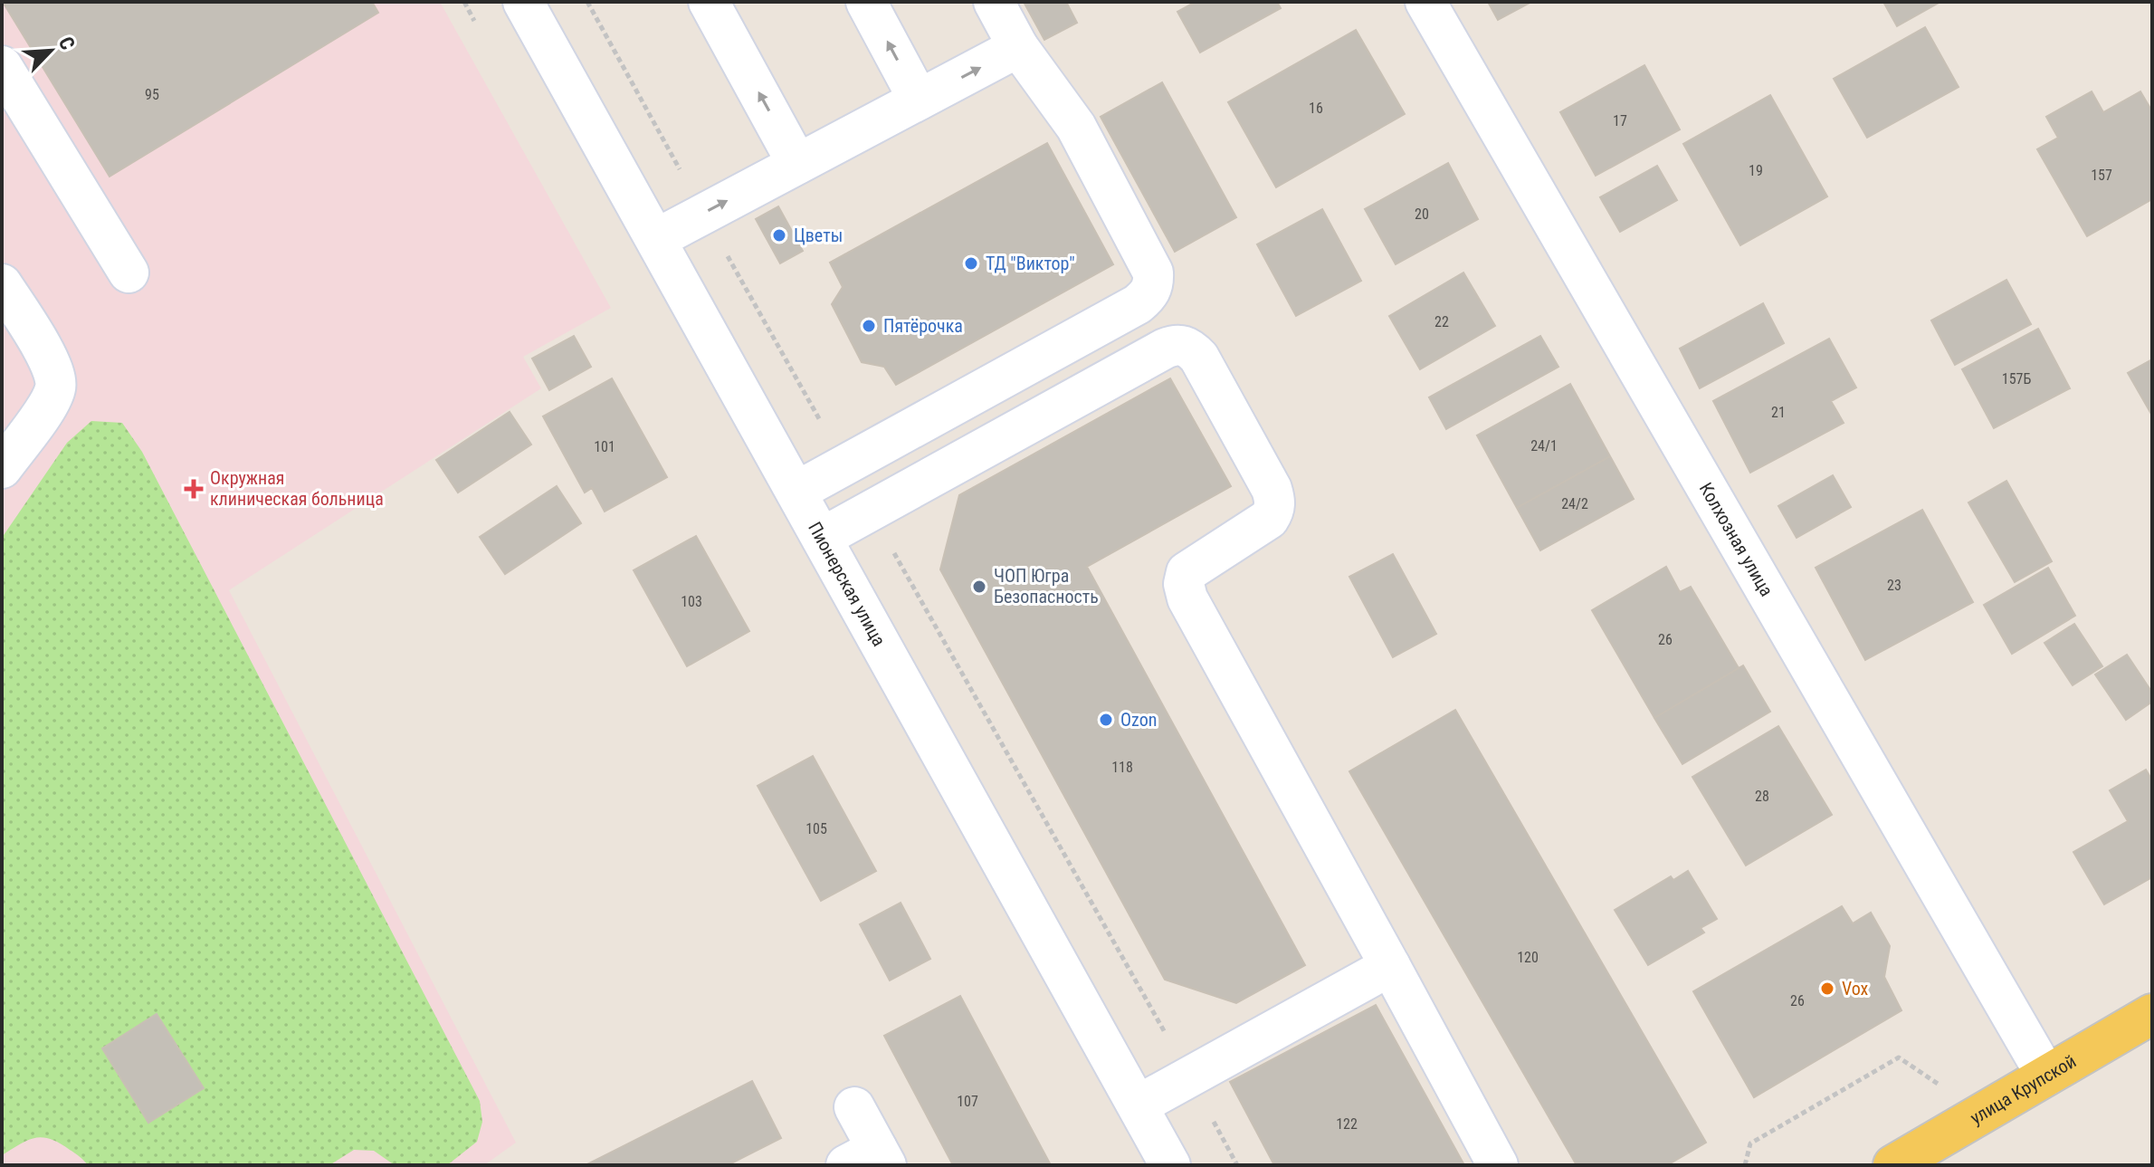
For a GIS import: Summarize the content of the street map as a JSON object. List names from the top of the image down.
{
  "streets": {
    "main road": ["улица Крупской"],
    "street": ["Колхозная улица", "Пионерская улица"]
  },
  "crossings": [
    ["Колхозная улица", "улица Крупской"]
  ],
  "places": {
    "other": [
      "Цветы",
      "ТД \"Виктор\"",
      "Пятёрочка",
      "ЧОП Югра Безопасность",
      "Ozon",
      "Vox"
    ],
    "health": ["Окружная клиническая больница"]
  },
  "house_numbers": [
    "95",
    "16",
    "17",
    "19",
    "157",
    "20",
    "22",
    "157Б",
    "21",
    "24/1",
    "101",
    "24/2",
    "23",
    "103",
    "26",
    "118",
    "28",
    "105",
    "120",
    "26",
    "107",
    "122"
  ],
  "north": "top right"
}
